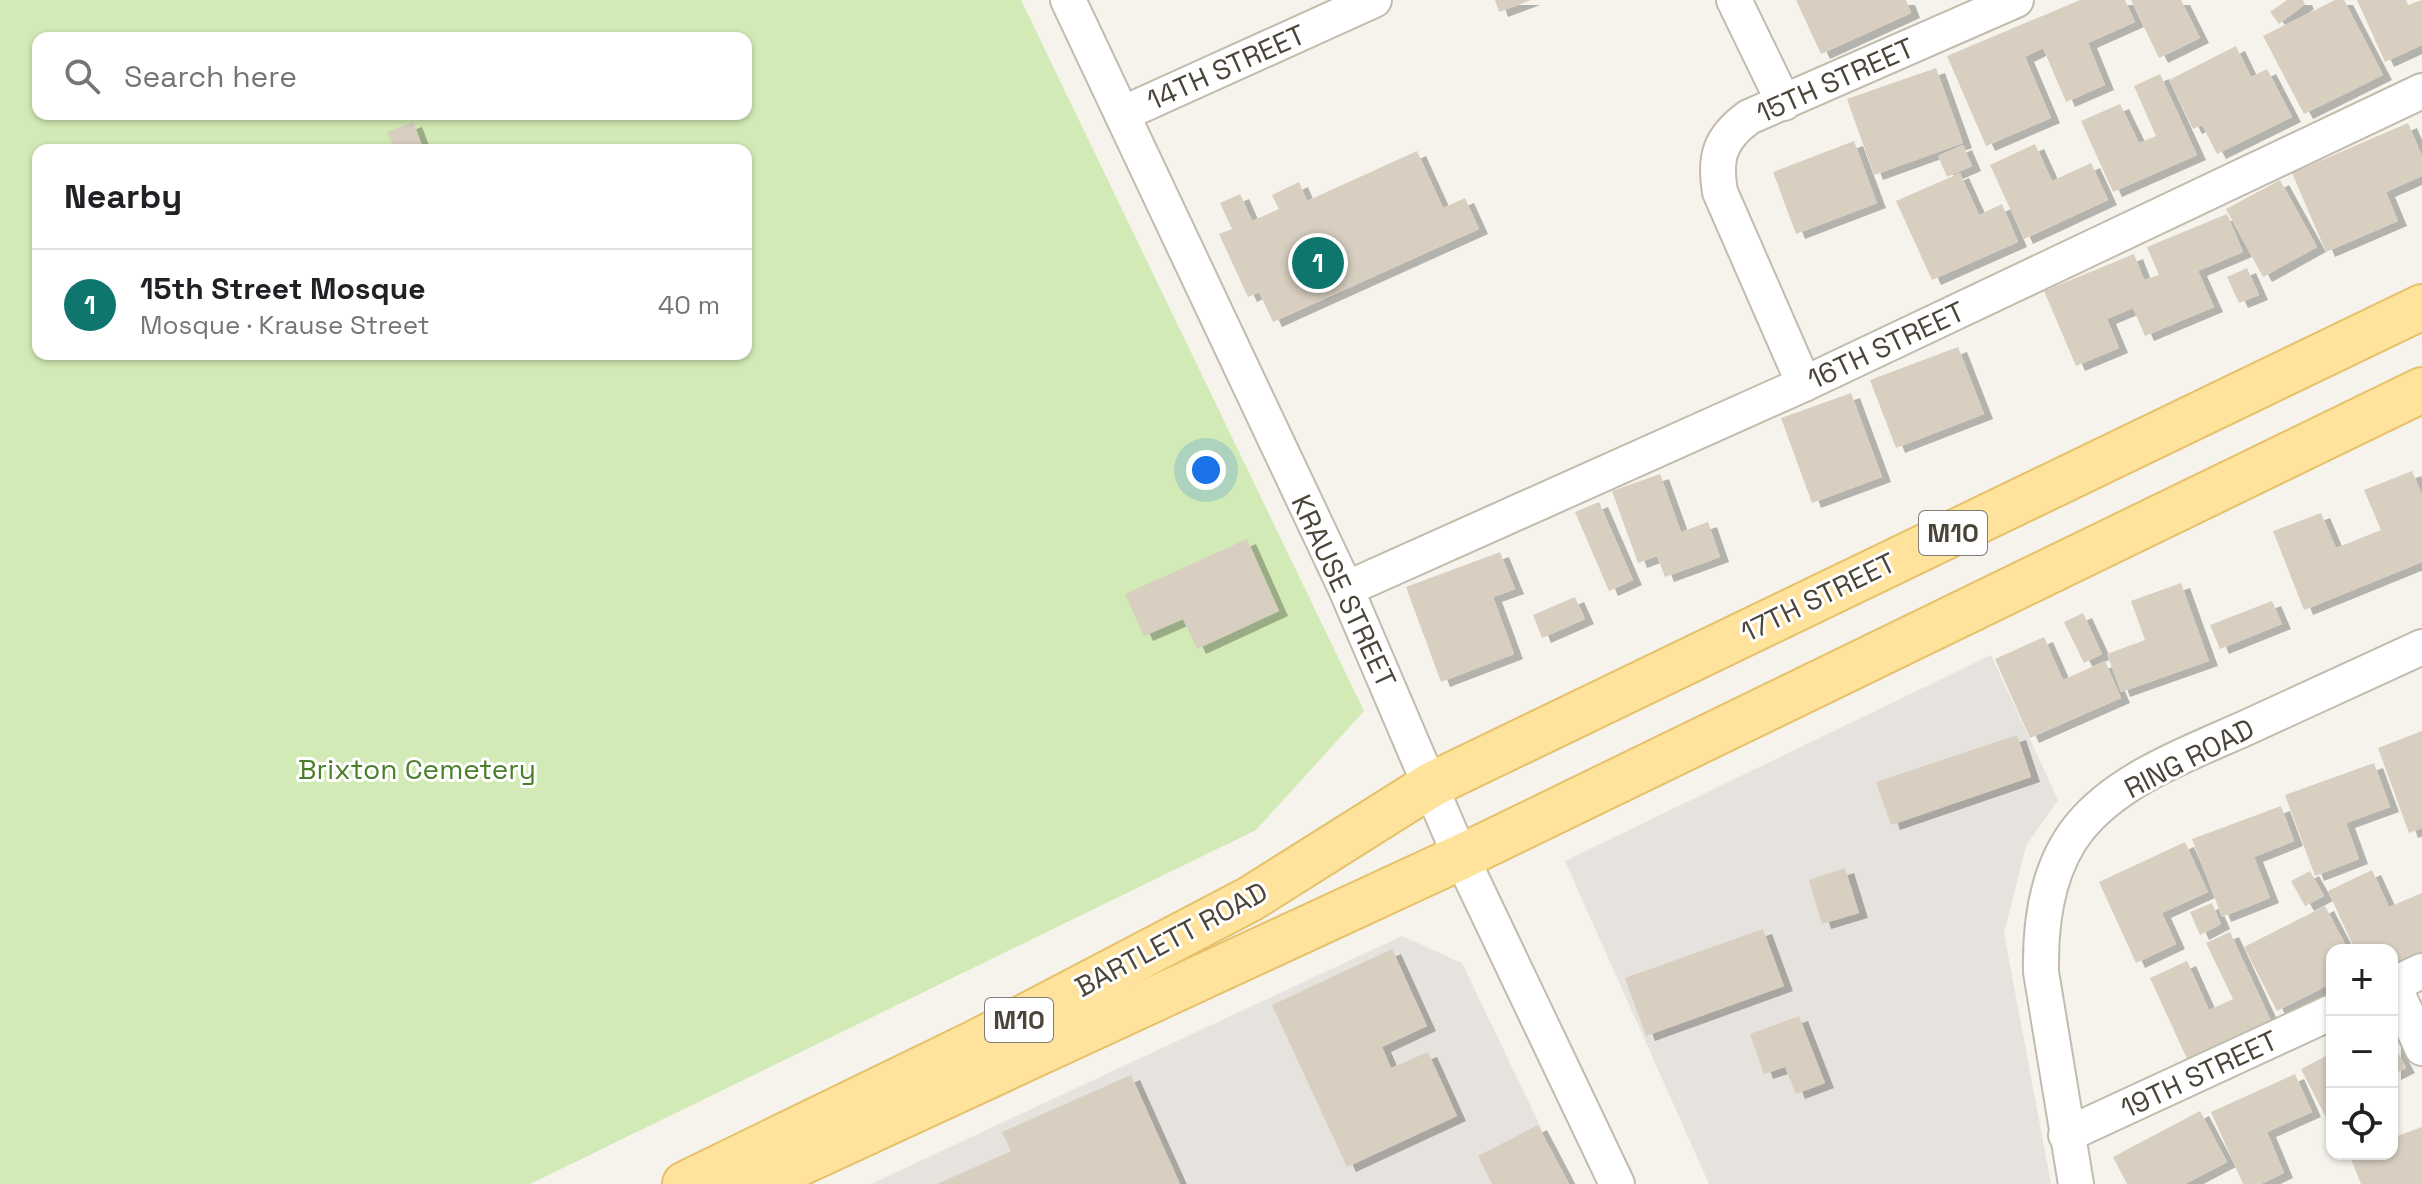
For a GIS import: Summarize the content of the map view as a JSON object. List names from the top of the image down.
{
  "streets": {
    "main road": ["M10", "17TH STREET", "BARTLETT ROAD"],
    "street": [
      "14TH STREET",
      "15TH STREET",
      "16TH STREET",
      "KRAUSE STREET",
      "RING ROAD",
      "19TH STREET"
    ]
  },
  "crossings": [
    ["14TH STREET", "KRAUSE STREET"],
    ["15TH STREET", "16TH STREET"],
    ["16TH STREET", "KRAUSE STREET"],
    ["M10", "KRAUSE STREET"],
    ["M10", "BARTLETT ROAD"],
    ["KRAUSE STREET", "17TH STREET"],
    ["KRAUSE STREET", "BARTLETT ROAD"],
    ["17TH STREET", "BARTLETT ROAD"],
    ["RING ROAD", "19TH STREET"]
  ],
  "parks": ["Brixton Cemetery"],
  "page": {
    "search": "Search here",
    "heading": "Nearby",
    "pins": "1",
    "list": [
      {
        "mark": "1",
        "name": "15th Street Mosque",
        "note": "Mosque · Krause Street",
        "value": "40 m"
      }
    ],
    "map_buttons": ["+", "−"]
  }
}
